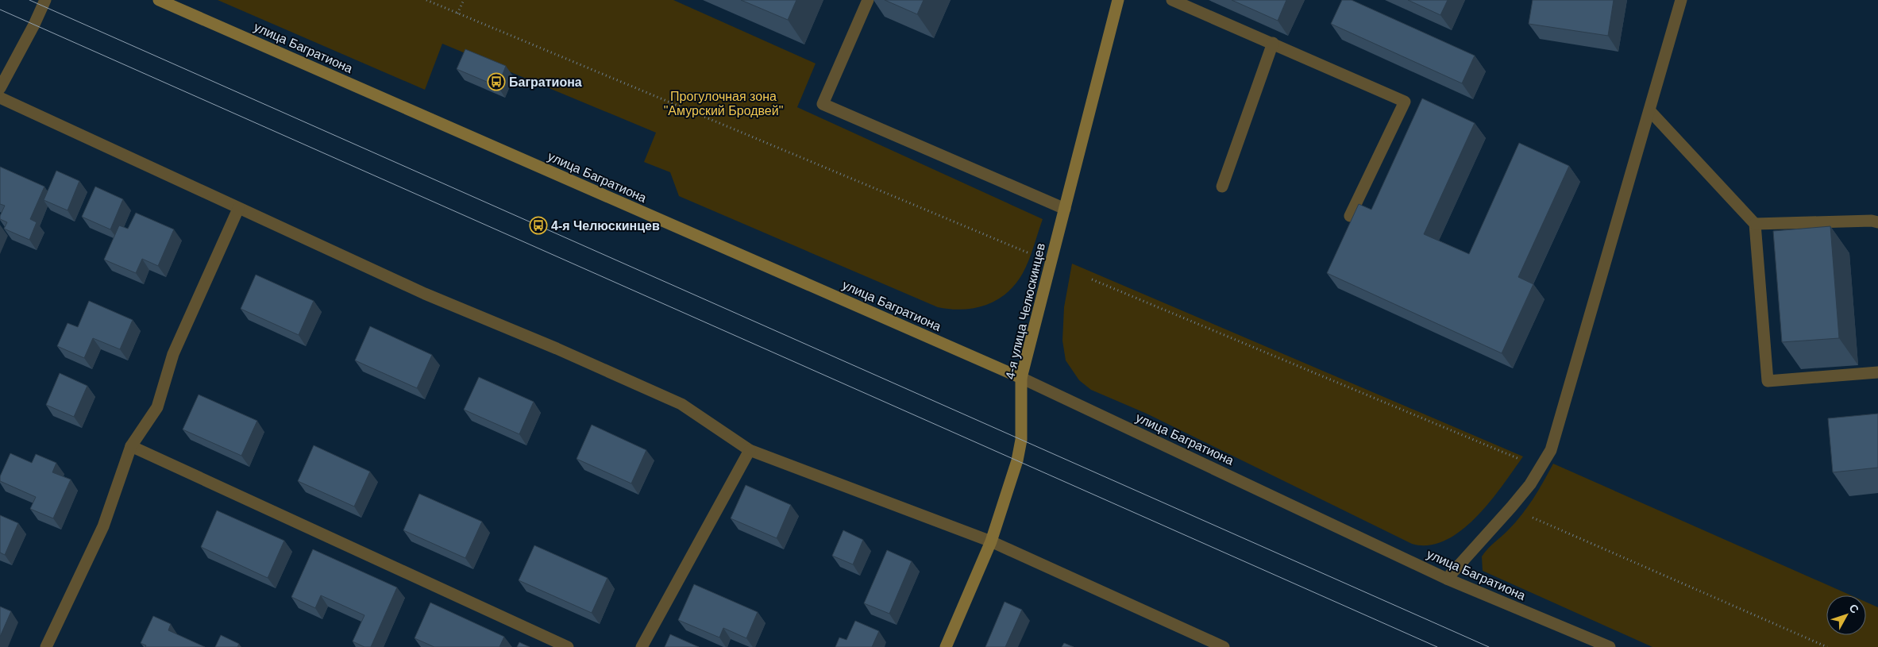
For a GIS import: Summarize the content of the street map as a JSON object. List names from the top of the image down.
{
  "streets": {
    "main road": ["улица Багратиона", "4-я улица Челюскинцев"]
  },
  "crossings": [
    ["улица Багратиона", "4-я улица Челюскинцев"]
  ],
  "parks": ["Прогулочная зона \"Амурский Бродвей\""],
  "places": {
    "bus stop": ["Багратиона", "4-я Челюскинцев"]
  },
  "north": "top right"
}
